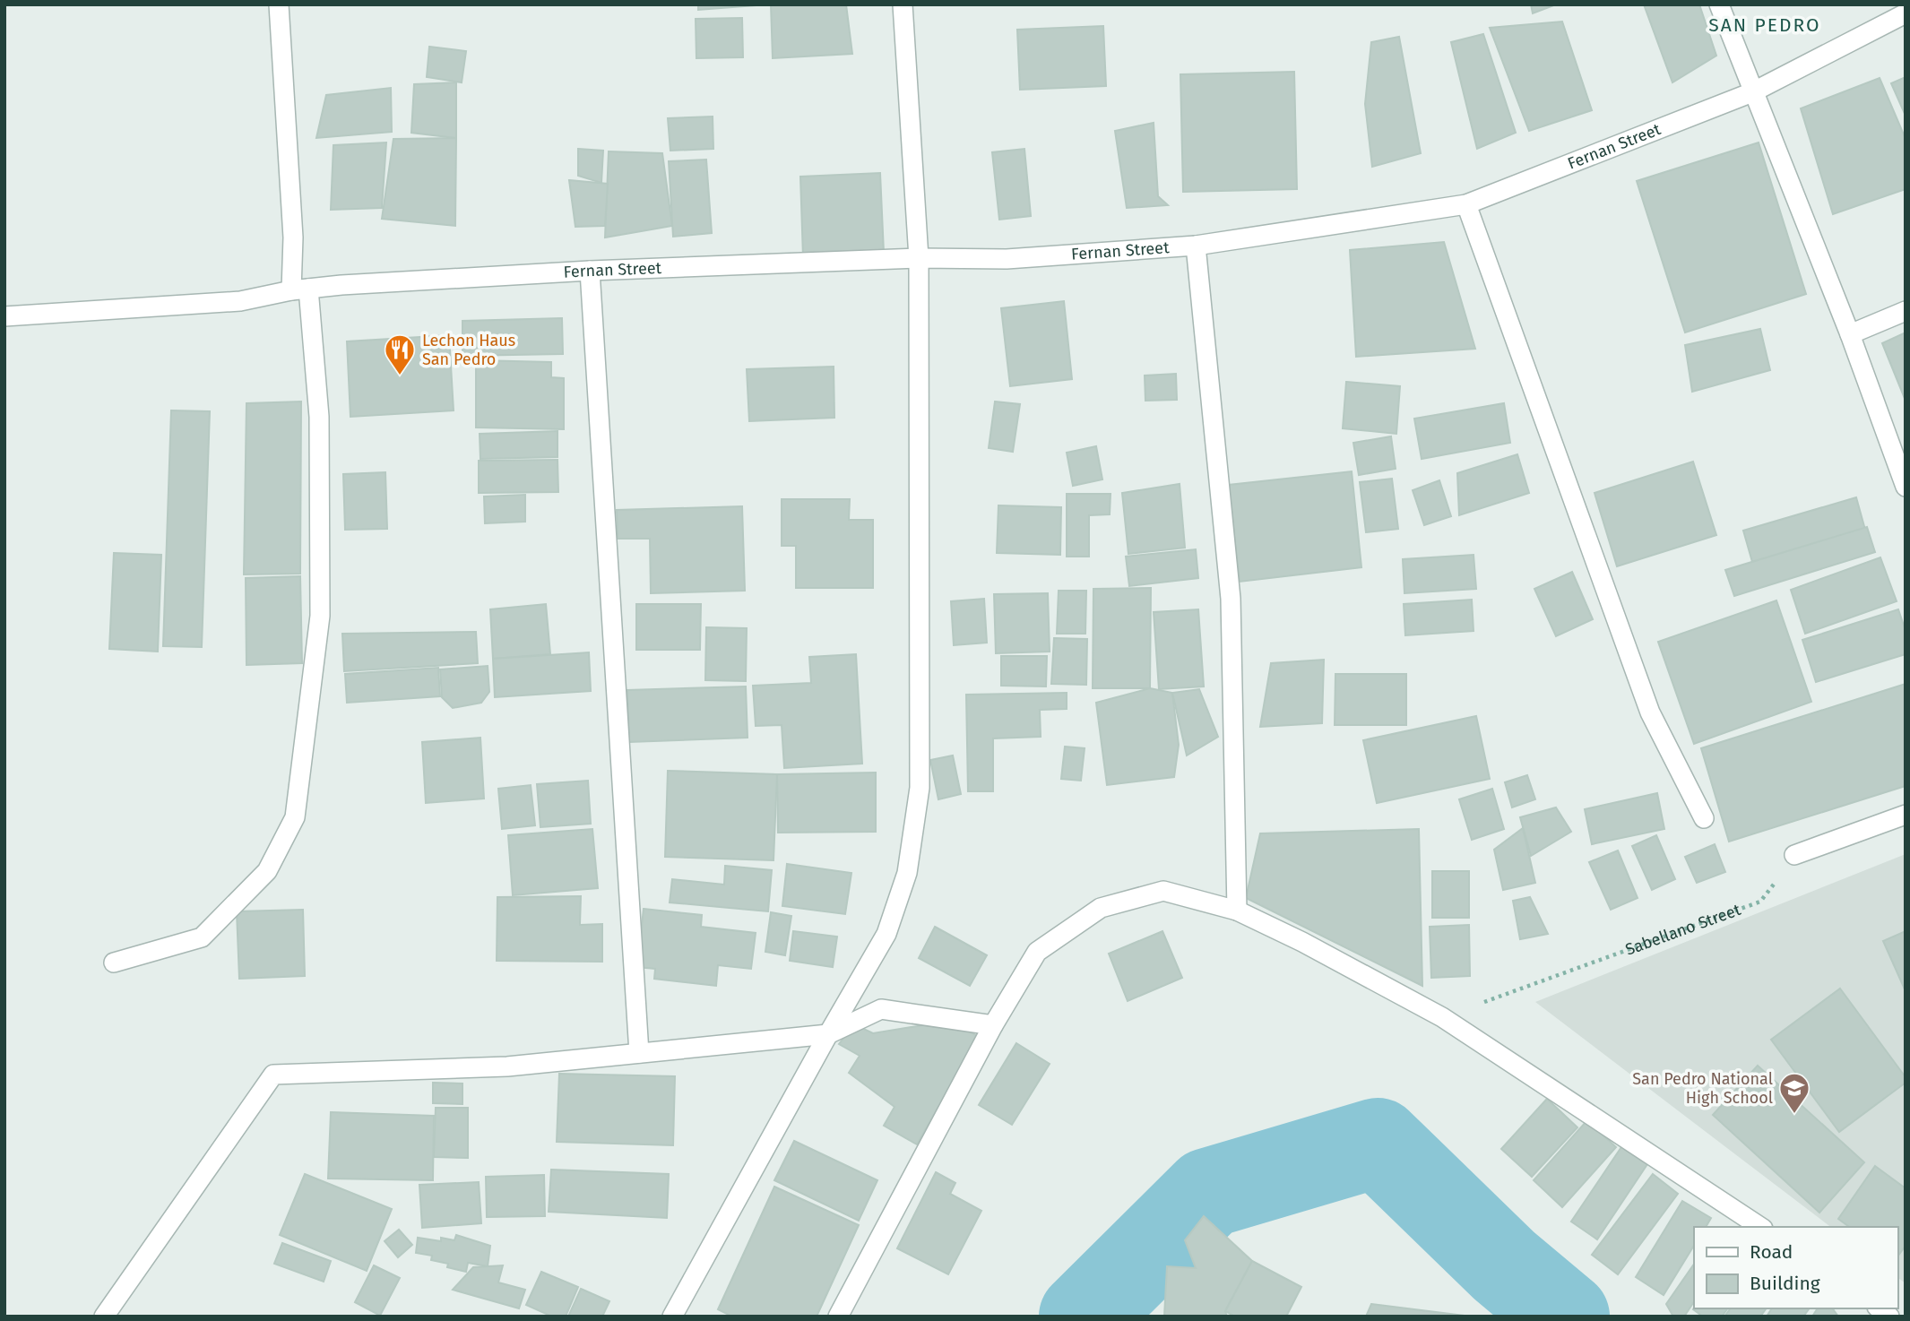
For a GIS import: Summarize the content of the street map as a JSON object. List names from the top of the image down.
{
  "streets": {
    "street": ["Fernan Street"],
    "path": ["Sabellano Street"]
  },
  "districts": ["SAN PEDRO"],
  "places": {
    "restaurant": ["Lechon Haus San Pedro"],
    "school or university": ["San Pedro National High School"]
  },
  "legend": ["Road", "Building"]
}
